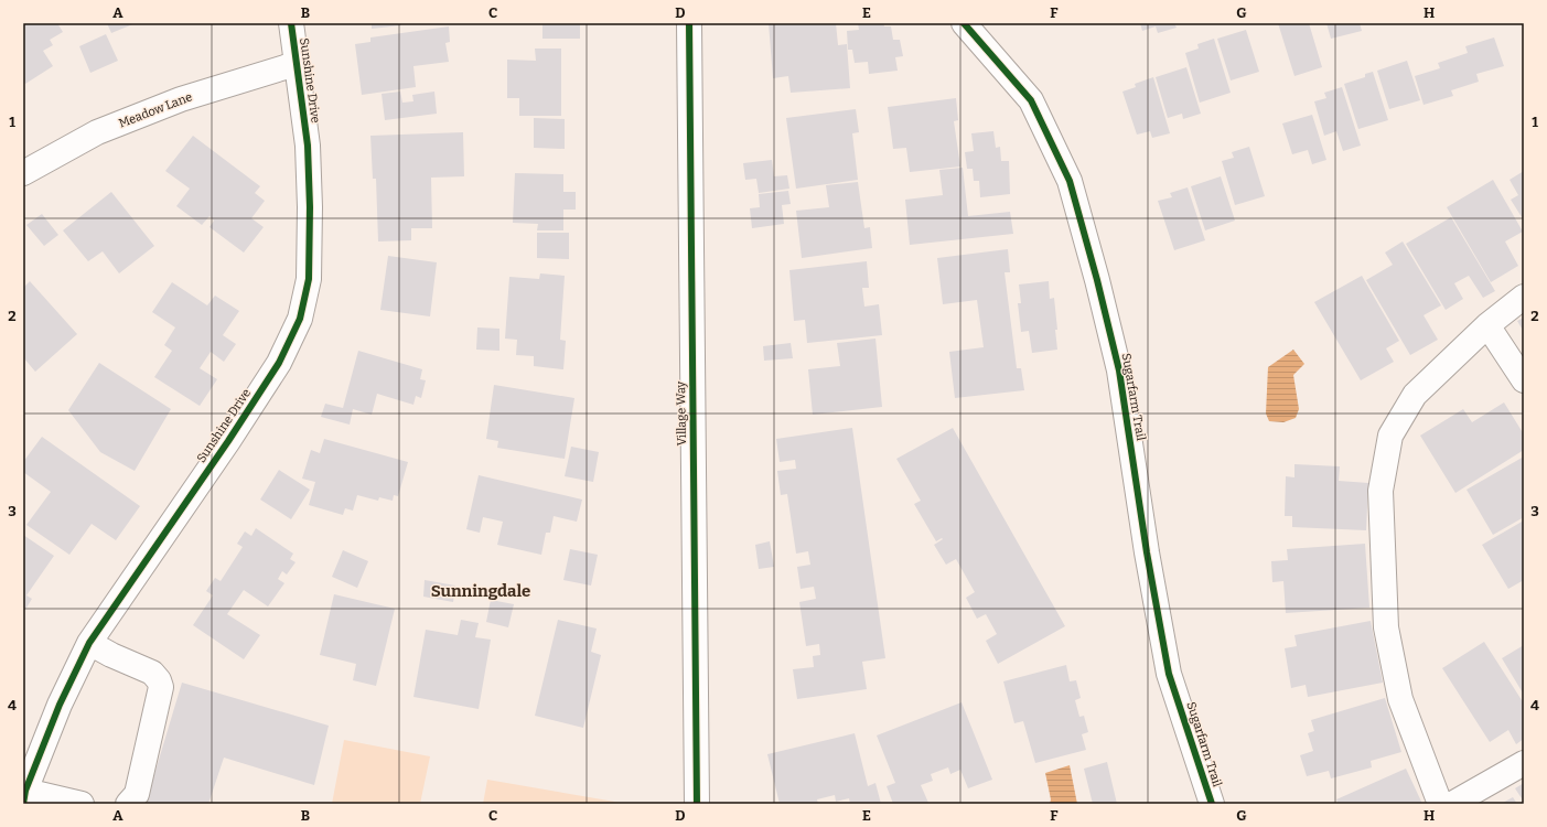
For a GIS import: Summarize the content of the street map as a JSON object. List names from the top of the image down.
{
  "streets": {
    "street": [
      "Sunshine Drive",
      "Meadow Lane",
      "Sugarfarm Trail",
      "Village Way"
    ]
  },
  "crossings": [
    ["Sunshine Drive", "Meadow Lane"]
  ],
  "districts": ["Sunningdale"],
  "grid": {
    "columns": [
      "A",
      "B",
      "C",
      "D",
      "E",
      "F",
      "G",
      "H"
    ],
    "rows": [
      "1",
      "2",
      "3",
      "4"
    ]
  }
}
